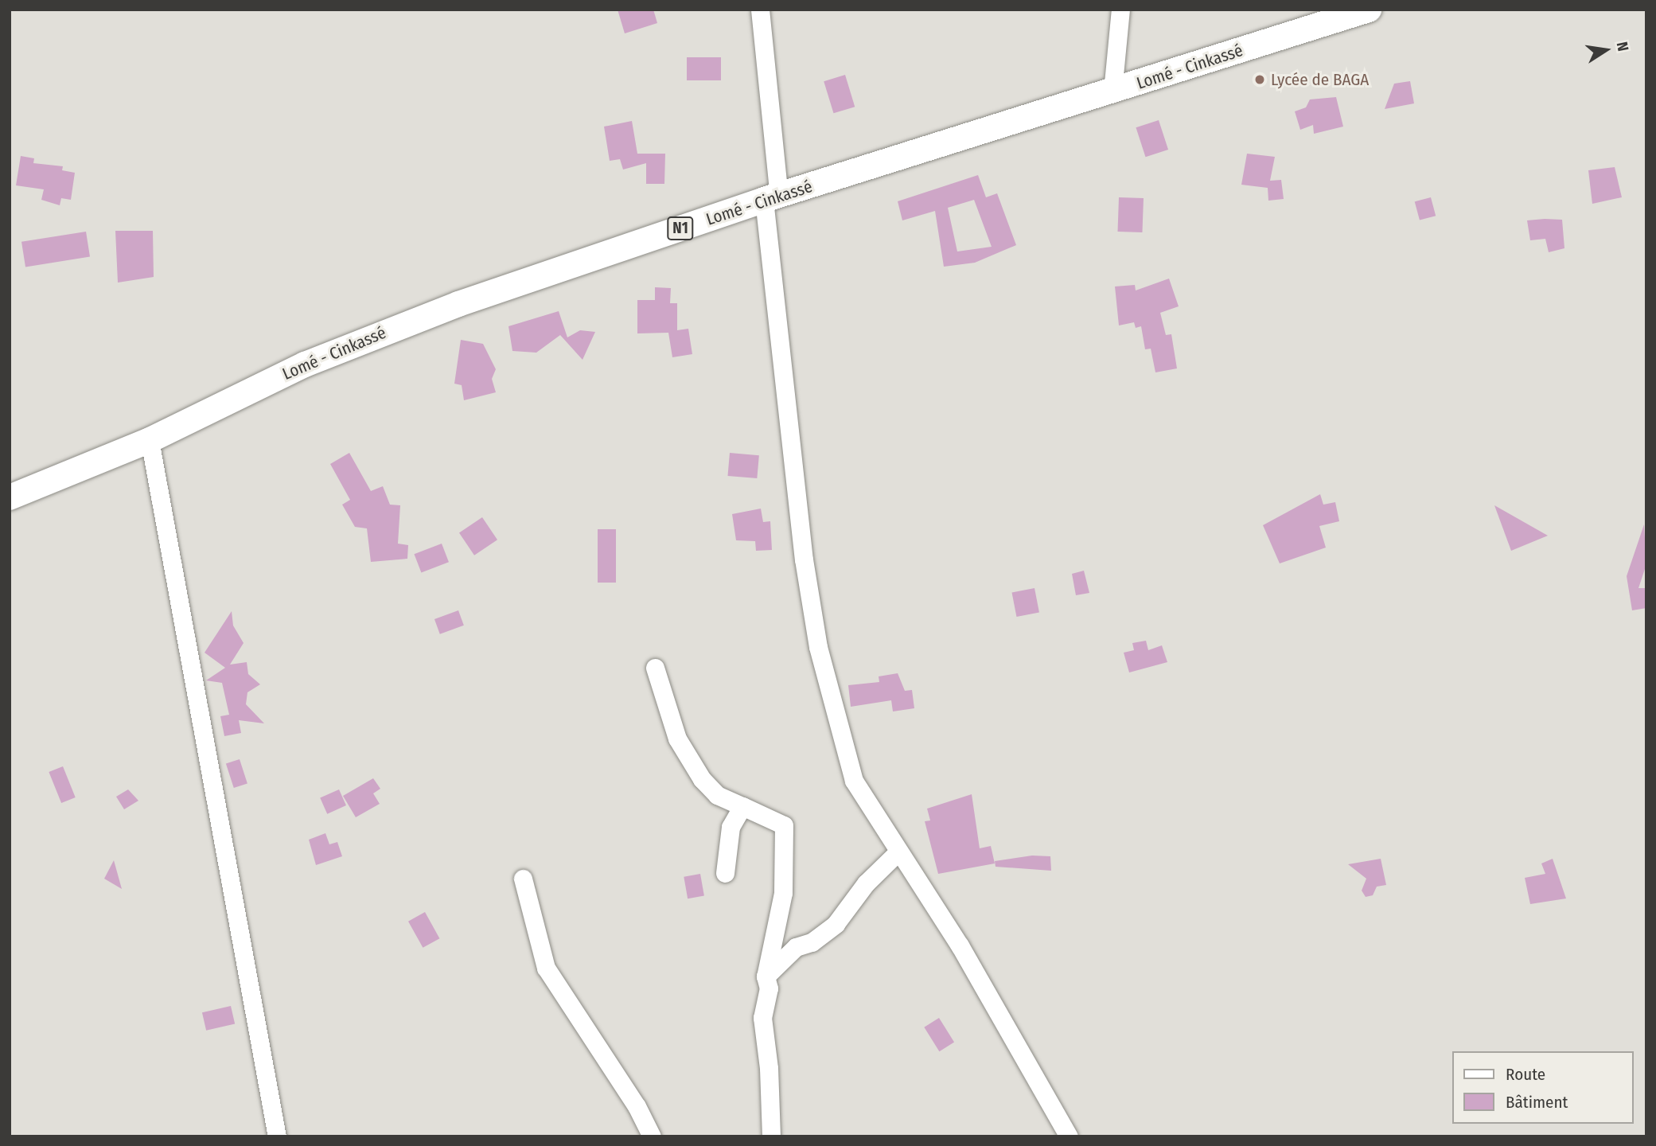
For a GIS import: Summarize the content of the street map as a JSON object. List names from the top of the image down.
{
  "streets": {
    "highway": ["Lomé - Cinkassé", "N1"]
  },
  "places": ["Lycée de BAGA"],
  "legend": ["Route", "Bâtiment"],
  "north": "right"
}
